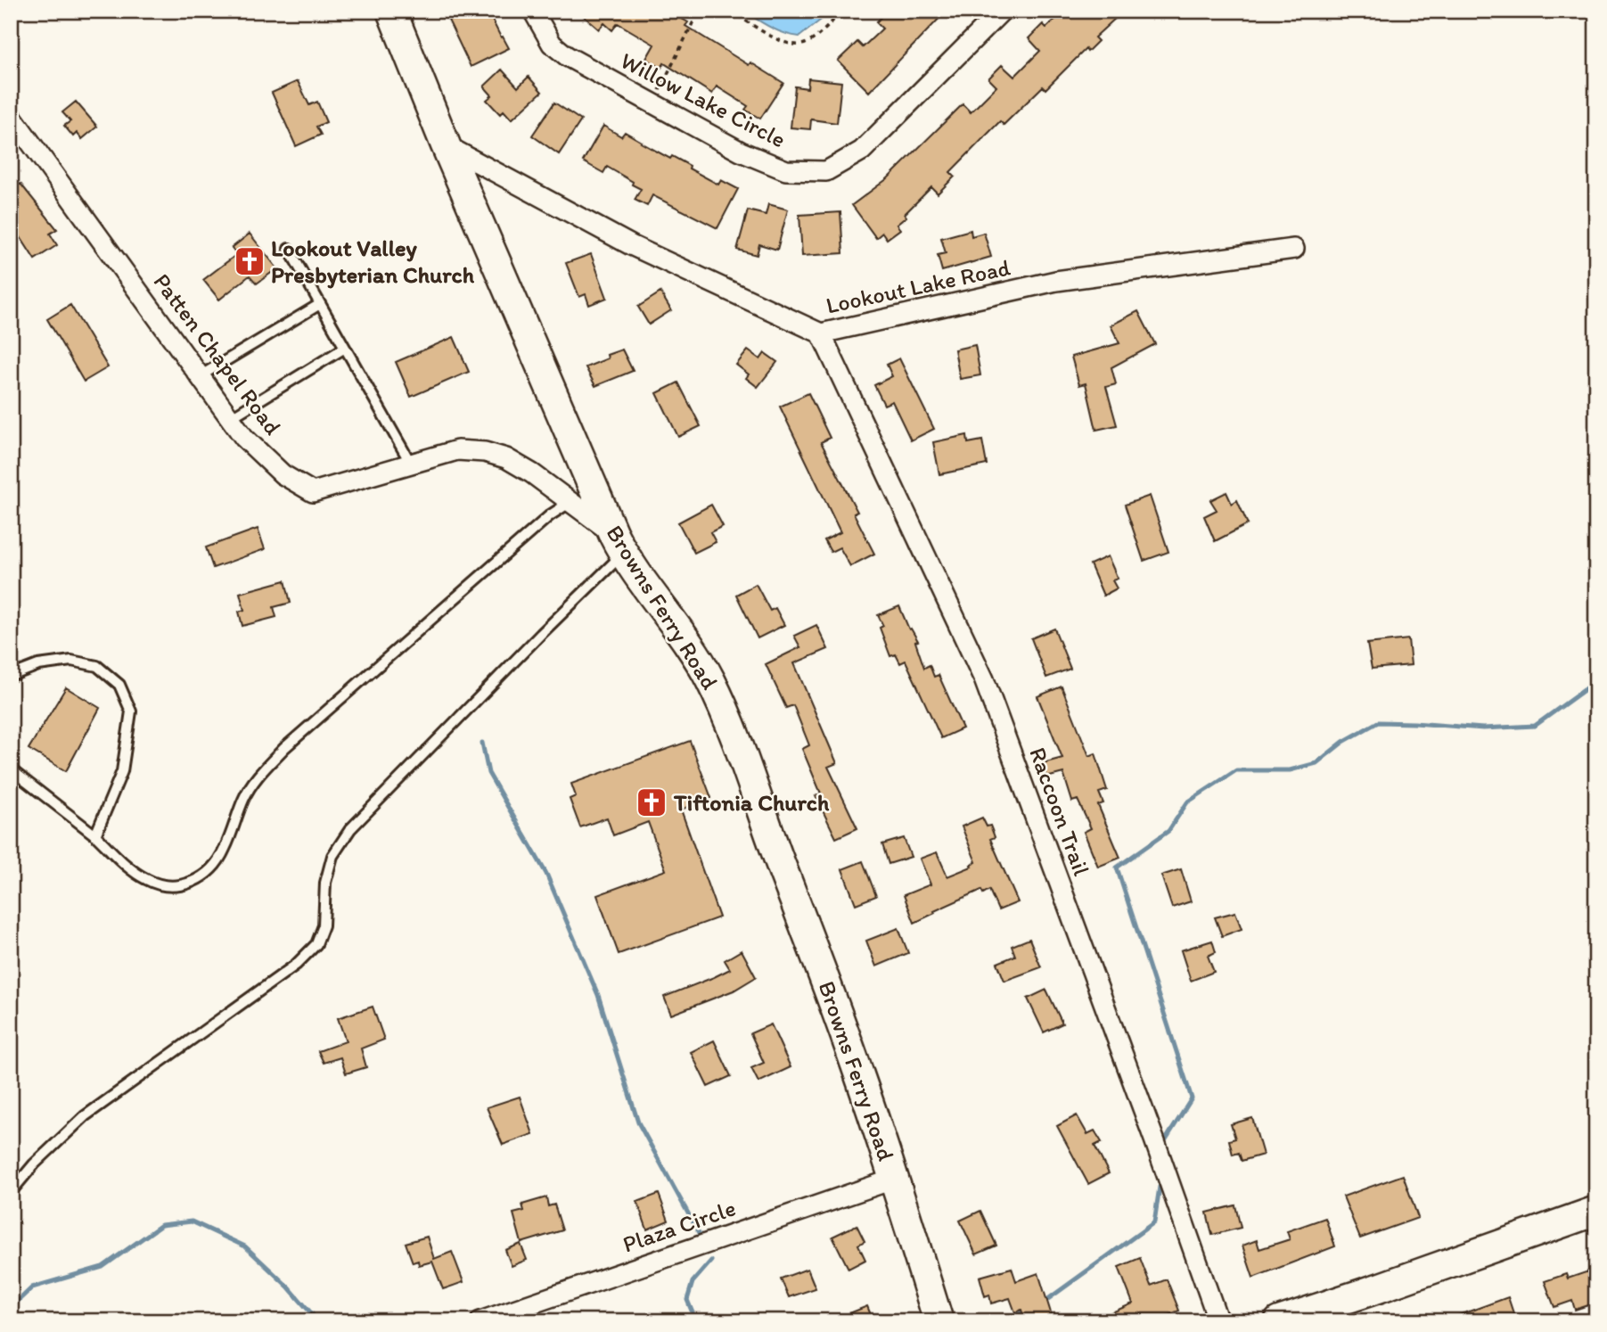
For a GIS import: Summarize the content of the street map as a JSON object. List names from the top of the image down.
{
  "streets": {
    "street": [
      "Willow Lake Circle",
      "Lookout Lake Road",
      "Patten Chapel Road",
      "Browns Ferry Road",
      "Raccoon Trail",
      "Plaza Circle"
    ]
  },
  "crossings": [
    ["Lookout Lake Road", "Browns Ferry Road"],
    ["Lookout Lake Road", "Raccoon Trail"],
    ["Patten Chapel Road", "Browns Ferry Road"],
    ["Browns Ferry Road", "Plaza Circle"]
  ],
  "places": {
    "church": ["Lookout Valley Presbyterian Church", "Tiftonia Church"]
  }
}
